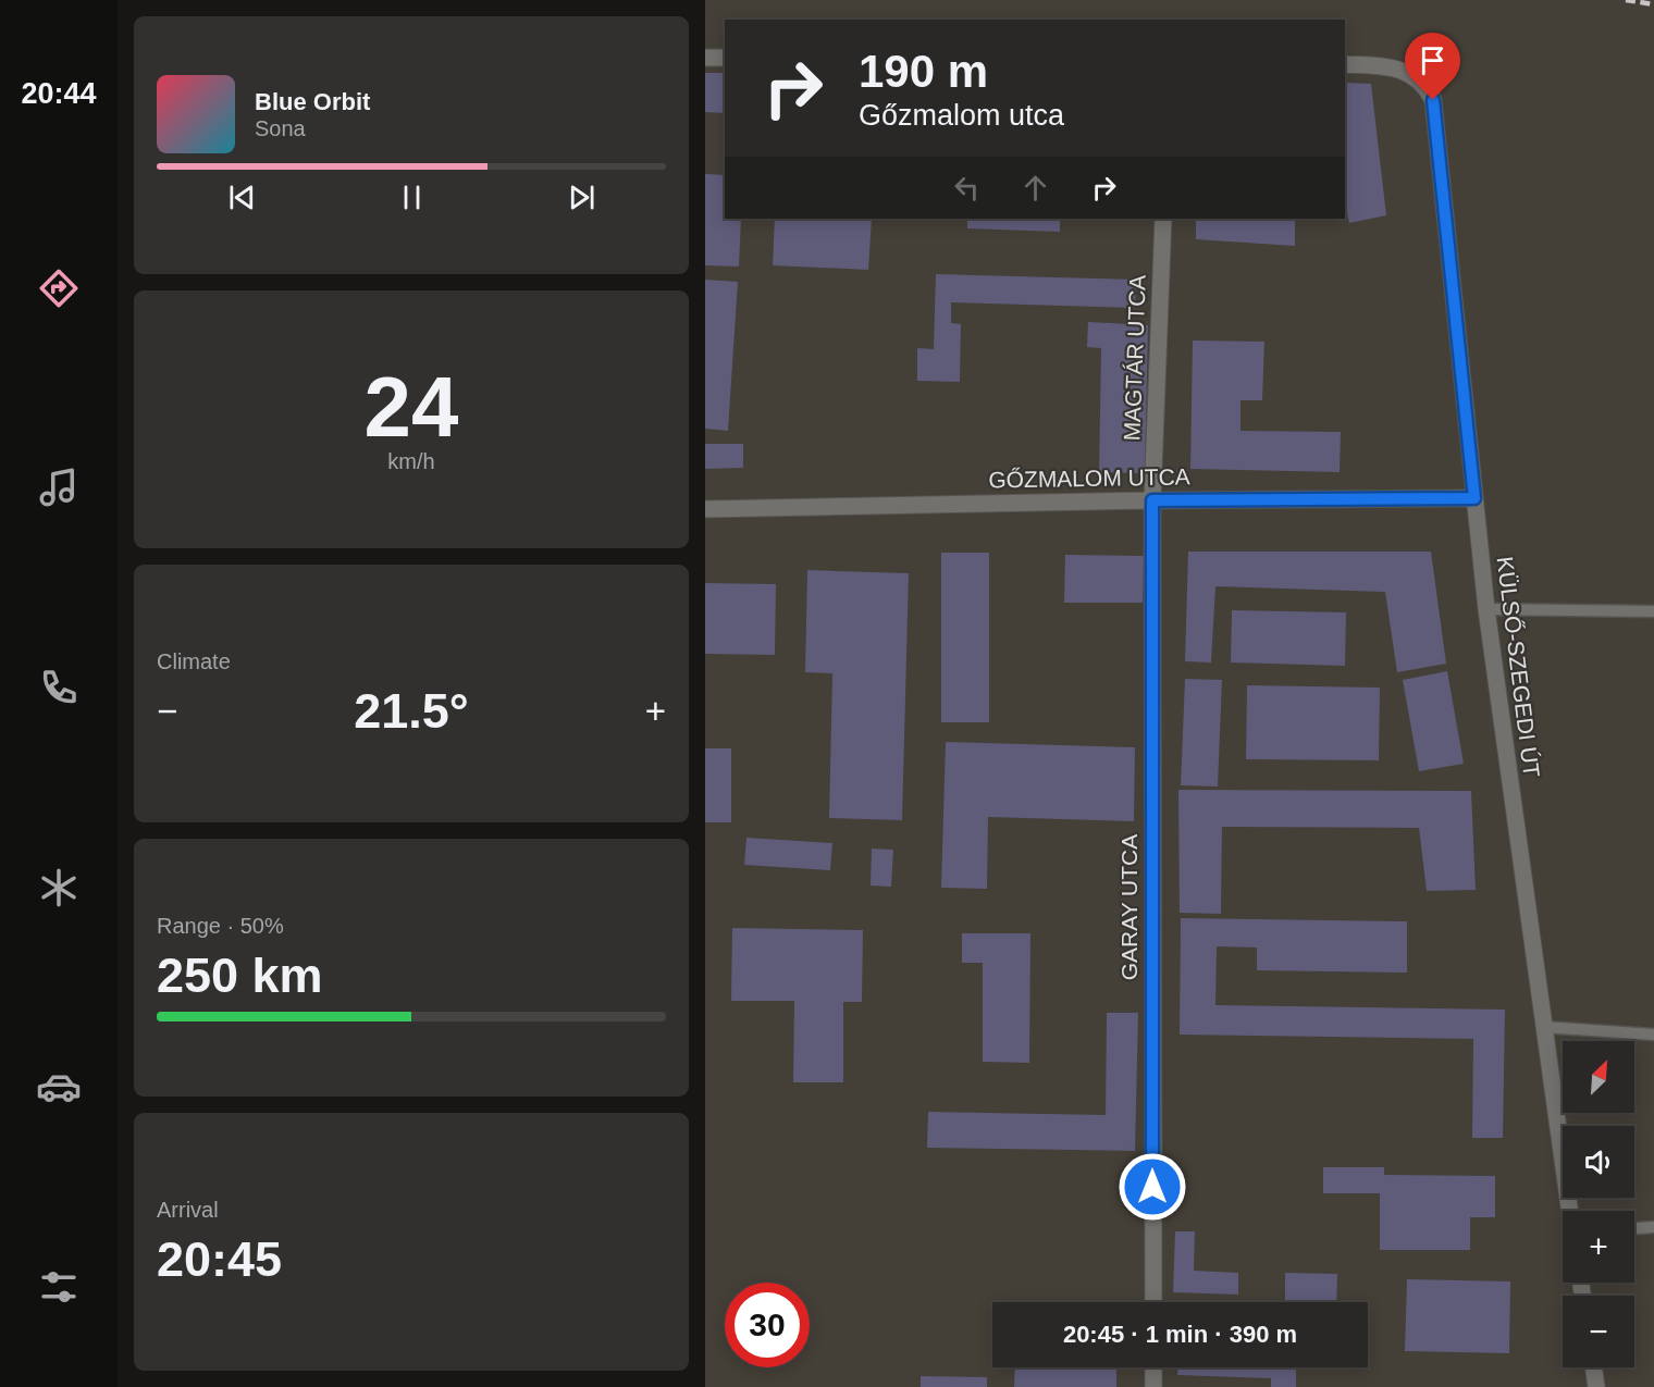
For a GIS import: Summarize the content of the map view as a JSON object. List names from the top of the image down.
{
  "streets": {
    "street": [
      "MAGTÁR UTCA",
      "GŐZMALOM UTCA",
      "KÜLSŐ-SZEGEDI ÚT",
      "GARAY UTCA"
    ]
  },
  "crossings": [
    ["MAGTÁR UTCA", "GŐZMALOM UTCA"],
    ["MAGTÁR UTCA", "GARAY UTCA"],
    ["GŐZMALOM UTCA", "KÜLSŐ-SZEGEDI ÚT"],
    ["GŐZMALOM UTCA", "GARAY UTCA"]
  ],
  "north": "top right",
  "page": {
    "tabs": "20:44",
    "turn": ["190 m", "Gőzmalom utca"],
    "song": ["Blue Orbit", "Sona"],
    "tile": [
      ["24", "km/h"],
      "Climate",
      ["Range · 50%", "250 km"],
      ["Arrival", "20:45"]
    ],
    "heat": ["−", "21.5°", "+"],
    "map_buttons": ["+", "−"],
    "limit": "30",
    "trip": "20:45 · 1 min · 390 m"
  }
}
